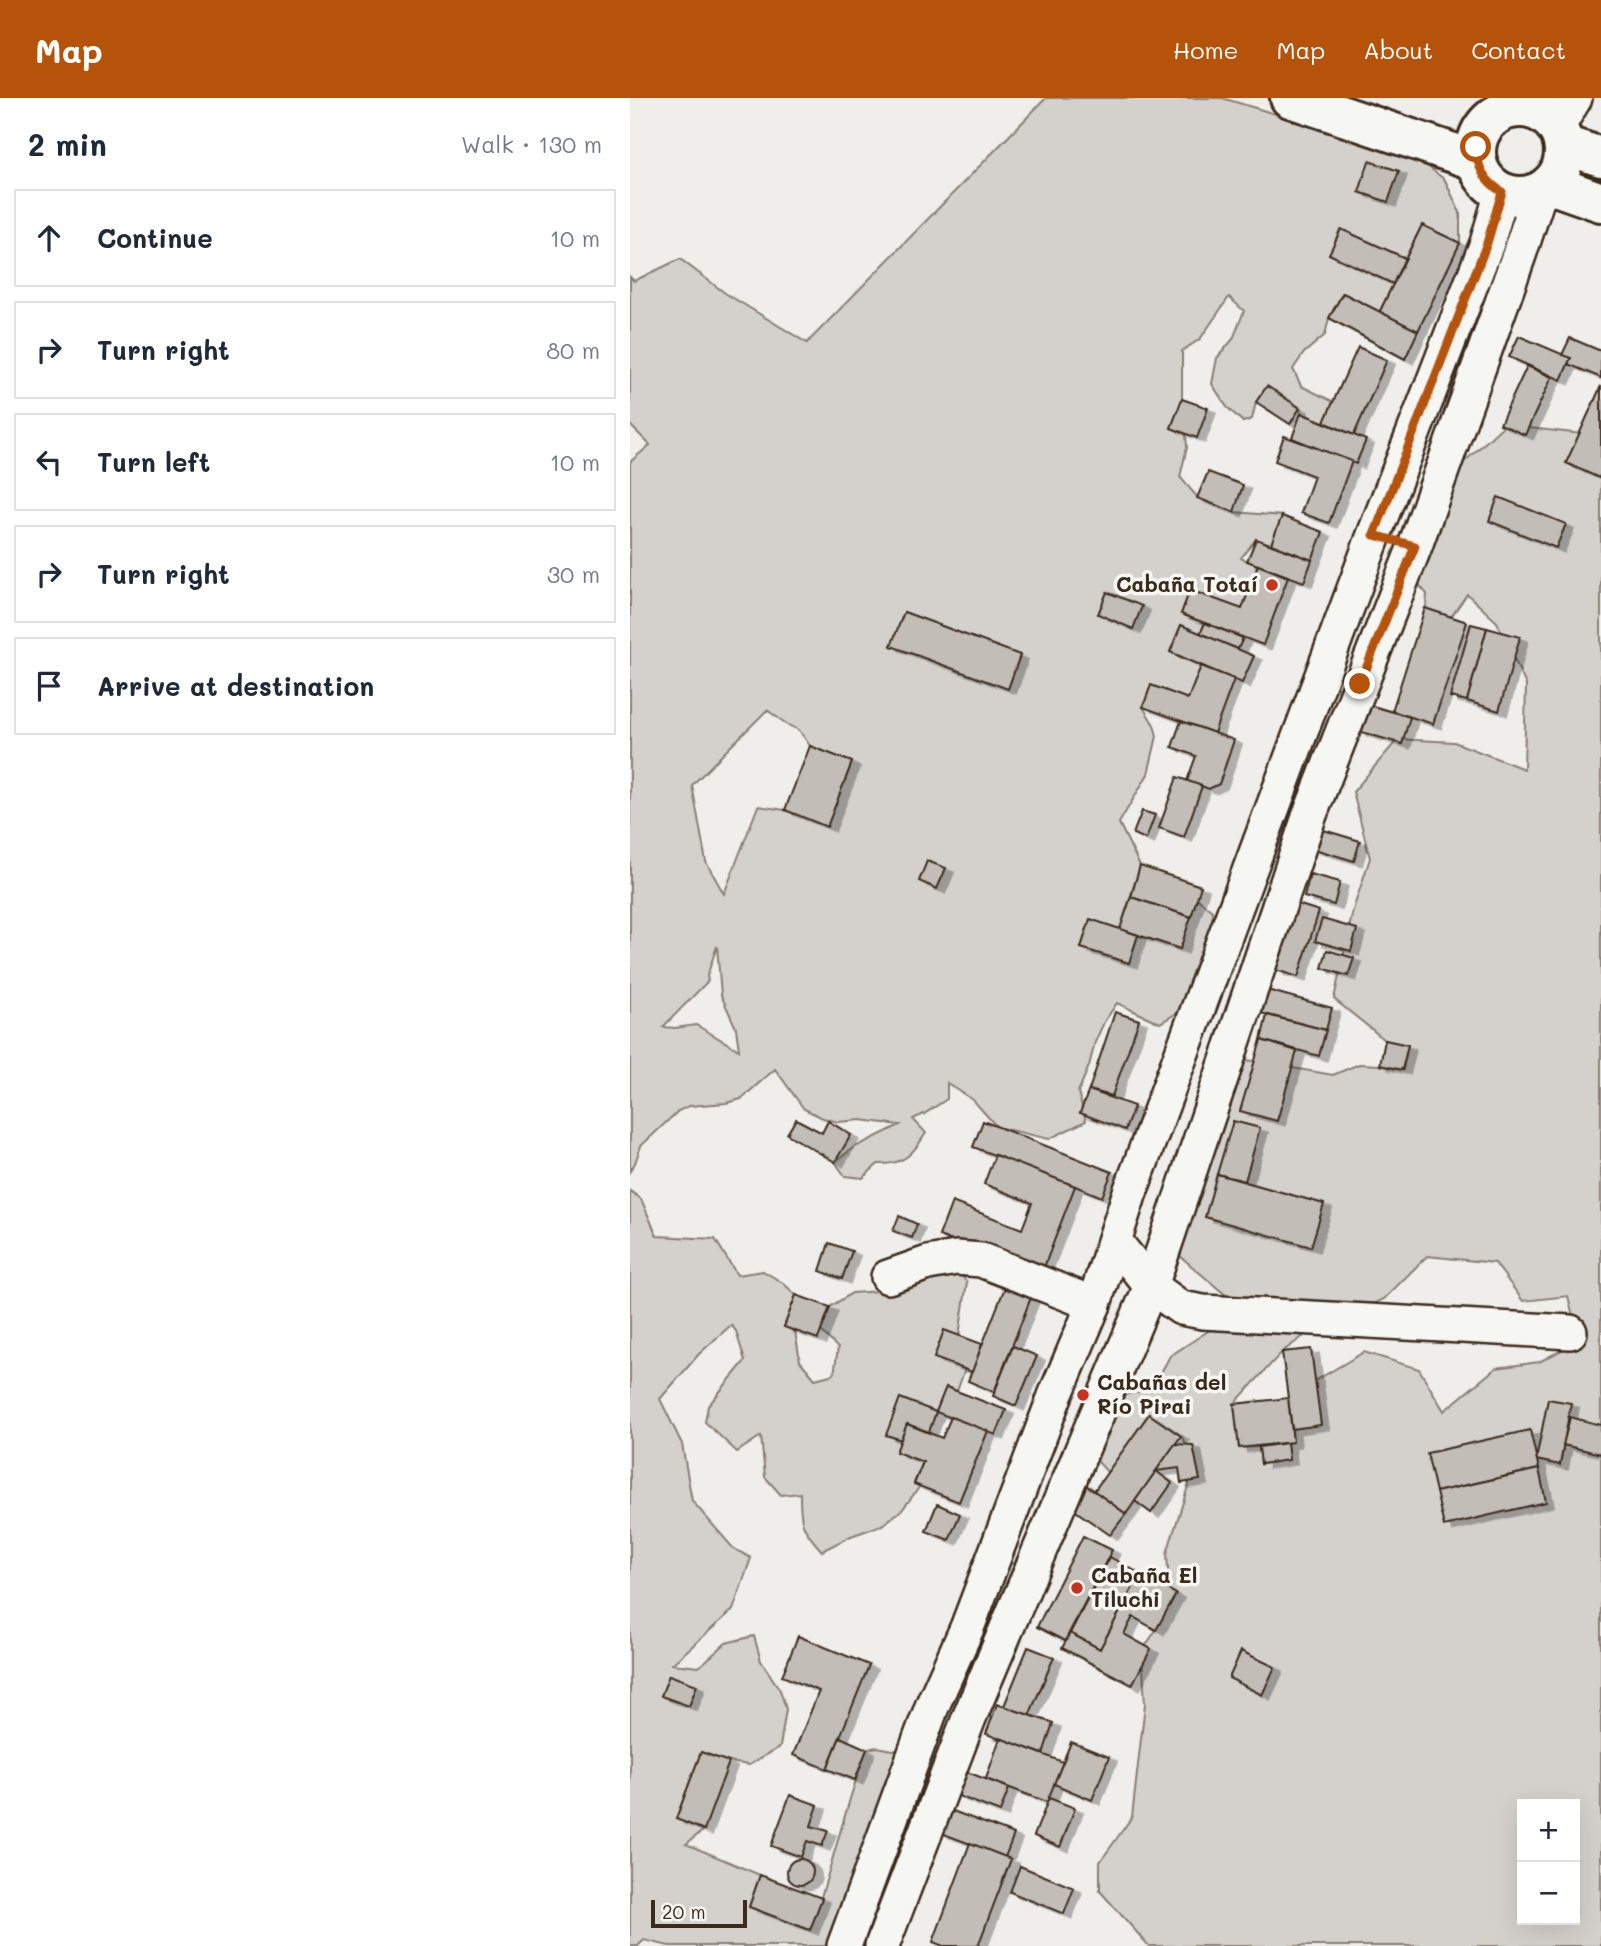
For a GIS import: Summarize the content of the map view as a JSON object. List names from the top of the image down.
{
  "places": ["Cabaña Totaí", "Cabañas del Río Pirai", "Cabaña El Tiluchi"],
  "scale_bar": "20 m",
  "page": {
    "header": "Map",
    "nav": [
      "Home",
      "Map",
      "About",
      "Contact"
    ],
    "heading": ["2 min", "Walk · 130 m"],
    "list": [
      ["Continue", "10 m"],
      ["Turn right", "80 m"],
      ["Turn left", "10 m"],
      ["Turn right", "30 m"],
      "Arrive at destination"
    ],
    "map_buttons": ["+", "−"],
    "scale": "20 m"
  }
}
